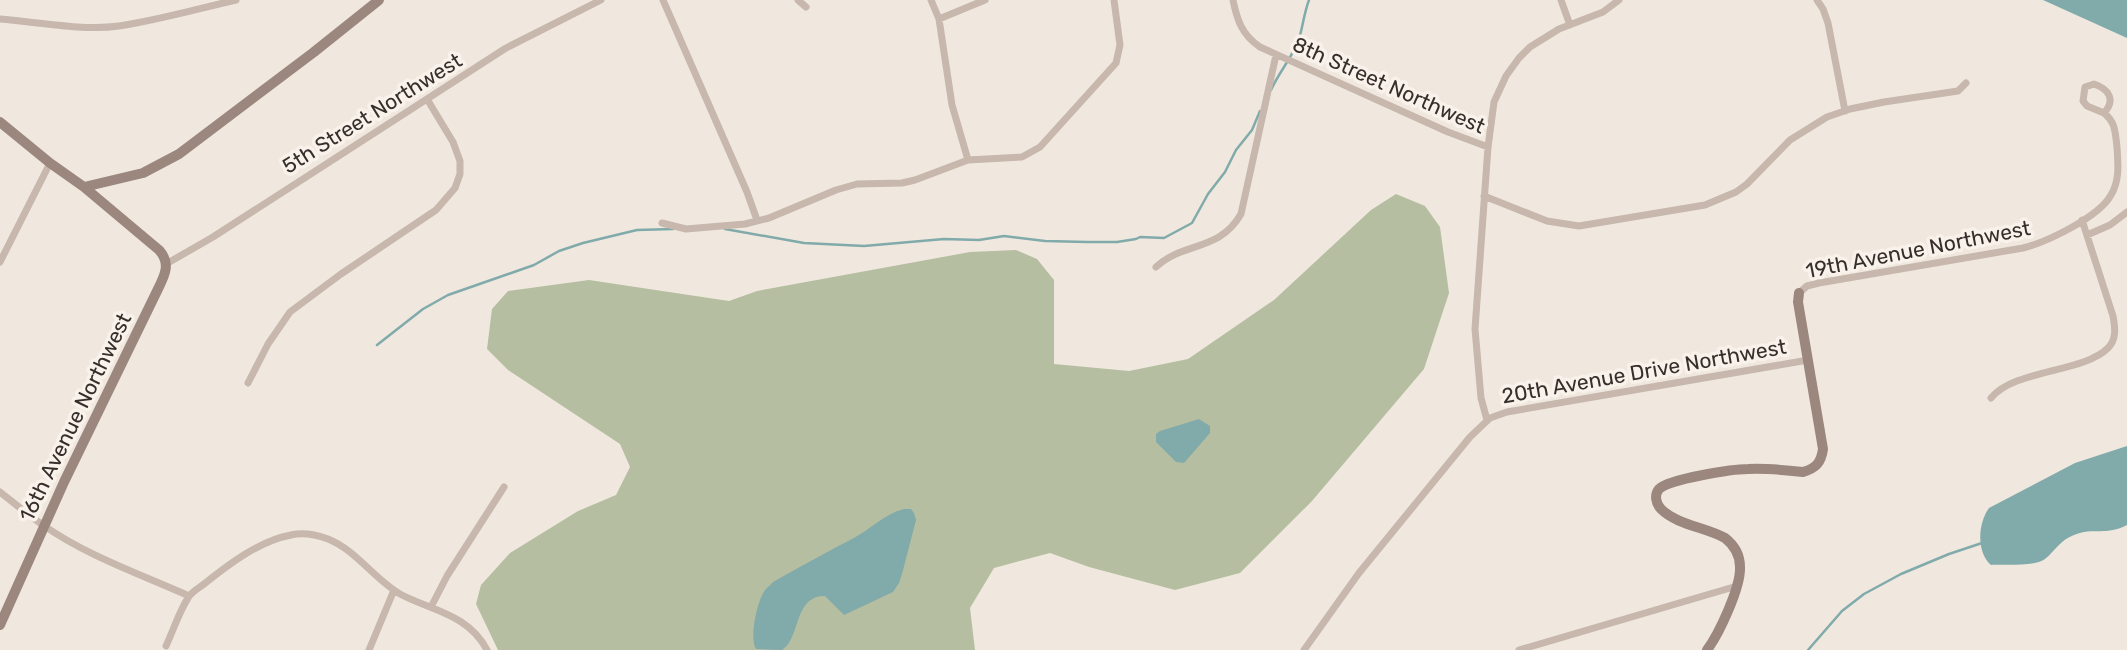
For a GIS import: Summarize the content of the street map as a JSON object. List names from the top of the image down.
{
  "streets": {
    "street": [
      "8th Street Northwest",
      "5th Street Northwest",
      "19th Avenue Northwest",
      "20th Avenue Drive Northwest",
      "16th Avenue Northwest"
    ]
  },
  "crossings": [
    ["5th Street Northwest", "16th Avenue Northwest"]
  ]
}
